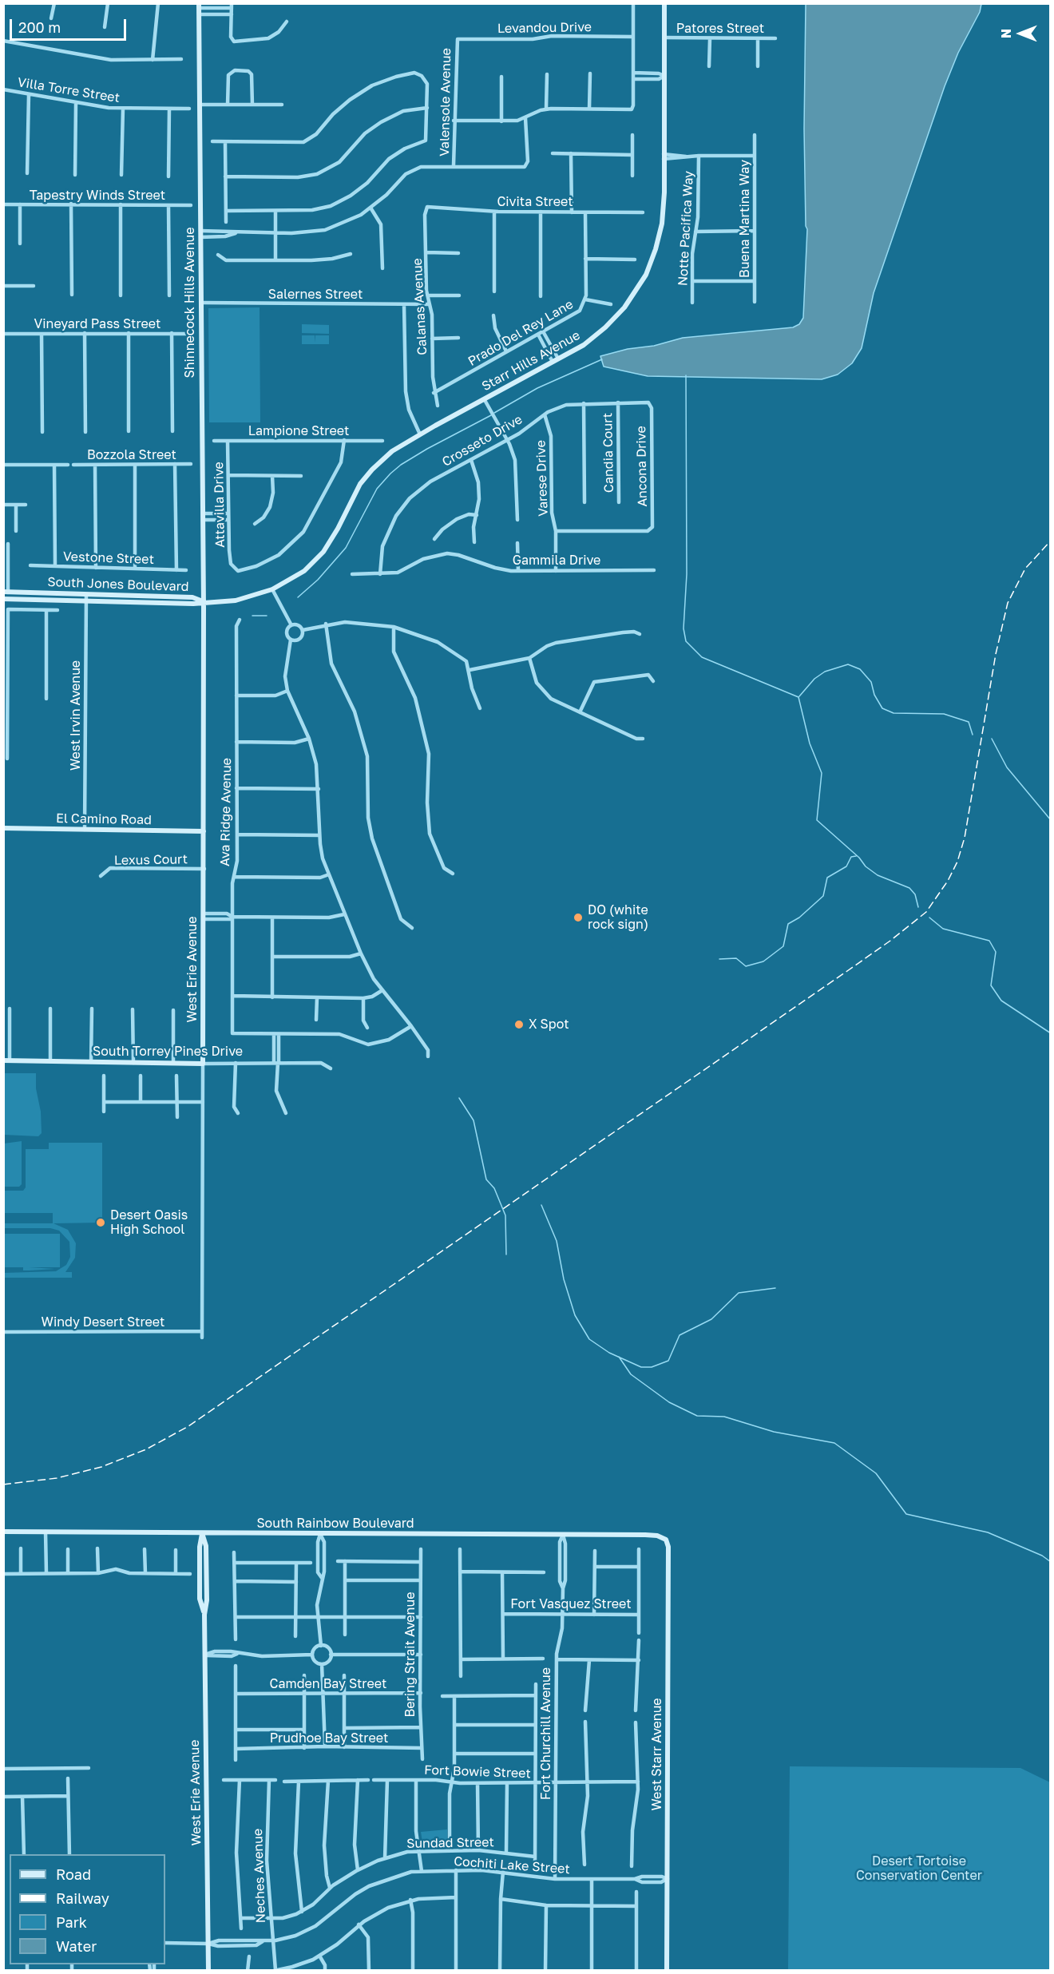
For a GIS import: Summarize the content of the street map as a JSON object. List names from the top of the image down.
{
  "streets": {
    "street": [
      "Levandou Drive",
      "Patores Street",
      "Villa Torre Street",
      "Valensole Avenue",
      "Tapestry Winds Street",
      "Civita Street",
      "Buena Martina Way",
      "Notte Pacifica Way",
      "Salernes Street",
      "Shinnecock Hills Avenue",
      "Calanas Avenue",
      "Vineyard Pass Street",
      "Prado Del Rey Lane",
      "Starr Hills Avenue",
      "Lampione Street",
      "Crosseto Drive",
      "Candia Court",
      "Bozzola Street",
      "Ancona Drive",
      "Varese Drive",
      "Attavilla Drive",
      "Vestone Street",
      "Gammila Drive",
      "South Jones Boulevard",
      "West Irvin Avenue",
      "Ava Ridge Avenue",
      "El Camino Road",
      "Lexus Court",
      "West Erie Avenue",
      "South Torrey Pines Drive",
      "Windy Desert Street",
      "South Rainbow Boulevard",
      "Fort Vasquez Street",
      "Bering Strait Avenue",
      "Camden Bay Street",
      "Fort Churchill Avenue",
      "Prudhoe Bay Street",
      "West Starr Avenue",
      "Fort Bowie Street",
      "Sundad Street",
      "Cochiti Lake Street",
      "Neches Avenue"
    ]
  },
  "crossings": [
    ["Levandou Drive", "Valensole Avenue"],
    ["Patores Street", "Starr Hills Avenue"],
    ["Civita Street", "Calanas Avenue"],
    ["Civita Street", "Prado Del Rey Lane"],
    ["Salernes Street", "Shinnecock Hills Avenue"],
    ["Salernes Street", "Calanas Avenue"],
    ["Shinnecock Hills Avenue", "Starr Hills Avenue"],
    ["Shinnecock Hills Avenue", "South Jones Boulevard"],
    ["Shinnecock Hills Avenue", "West Erie Avenue"],
    ["Calanas Avenue", "Prado Del Rey Lane"],
    ["Starr Hills Avenue", "South Jones Boulevard"],
    ["Starr Hills Avenue", "West Erie Avenue"],
    ["Lampione Street", "Attavilla Drive"],
    ["Crosseto Drive", "Candia Court"],
    ["Crosseto Drive", "Ancona Drive"],
    ["Crosseto Drive", "Varese Drive"],
    ["Crosseto Drive", "Gammila Drive"],
    ["Ancona Drive", "Varese Drive"],
    ["Varese Drive", "Gammila Drive"],
    ["South Jones Boulevard", "West Irvin Avenue"],
    ["South Jones Boulevard", "West Erie Avenue"],
    ["West Irvin Avenue", "El Camino Road"],
    ["El Camino Road", "West Erie Avenue"],
    ["Lexus Court", "West Erie Avenue"],
    ["West Erie Avenue", "South Torrey Pines Drive"],
    ["West Erie Avenue", "Windy Desert Street"],
    ["West Erie Avenue", "South Rainbow Boulevard"],
    ["West Erie Avenue", "Cochiti Lake Street"],
    ["South Rainbow Boulevard", "Fort Churchill Avenue"],
    ["South Rainbow Boulevard", "West Starr Avenue"],
    ["Fort Vasquez Street", "Fort Churchill Avenue"],
    ["Bering Strait Avenue", "Camden Bay Street"],
    ["Bering Strait Avenue", "Prudhoe Bay Street"],
    ["Fort Churchill Avenue", "Fort Bowie Street"],
    ["Fort Churchill Avenue", "Cochiti Lake Street"],
    ["West Starr Avenue", "Cochiti Lake Street"],
    ["Sundad Street", "Neches Avenue"],
    ["Cochiti Lake Street", "Neches Avenue"]
  ],
  "parks": ["Desert Tortoise Conservation Center"],
  "places": ["DO (white rock sign)", "X Spot", "Desert Oasis High School"],
  "legend": [
    "Road",
    "Railway",
    "Park",
    "Water"
  ],
  "scale_bar": "200 m",
  "north": "left"
}
